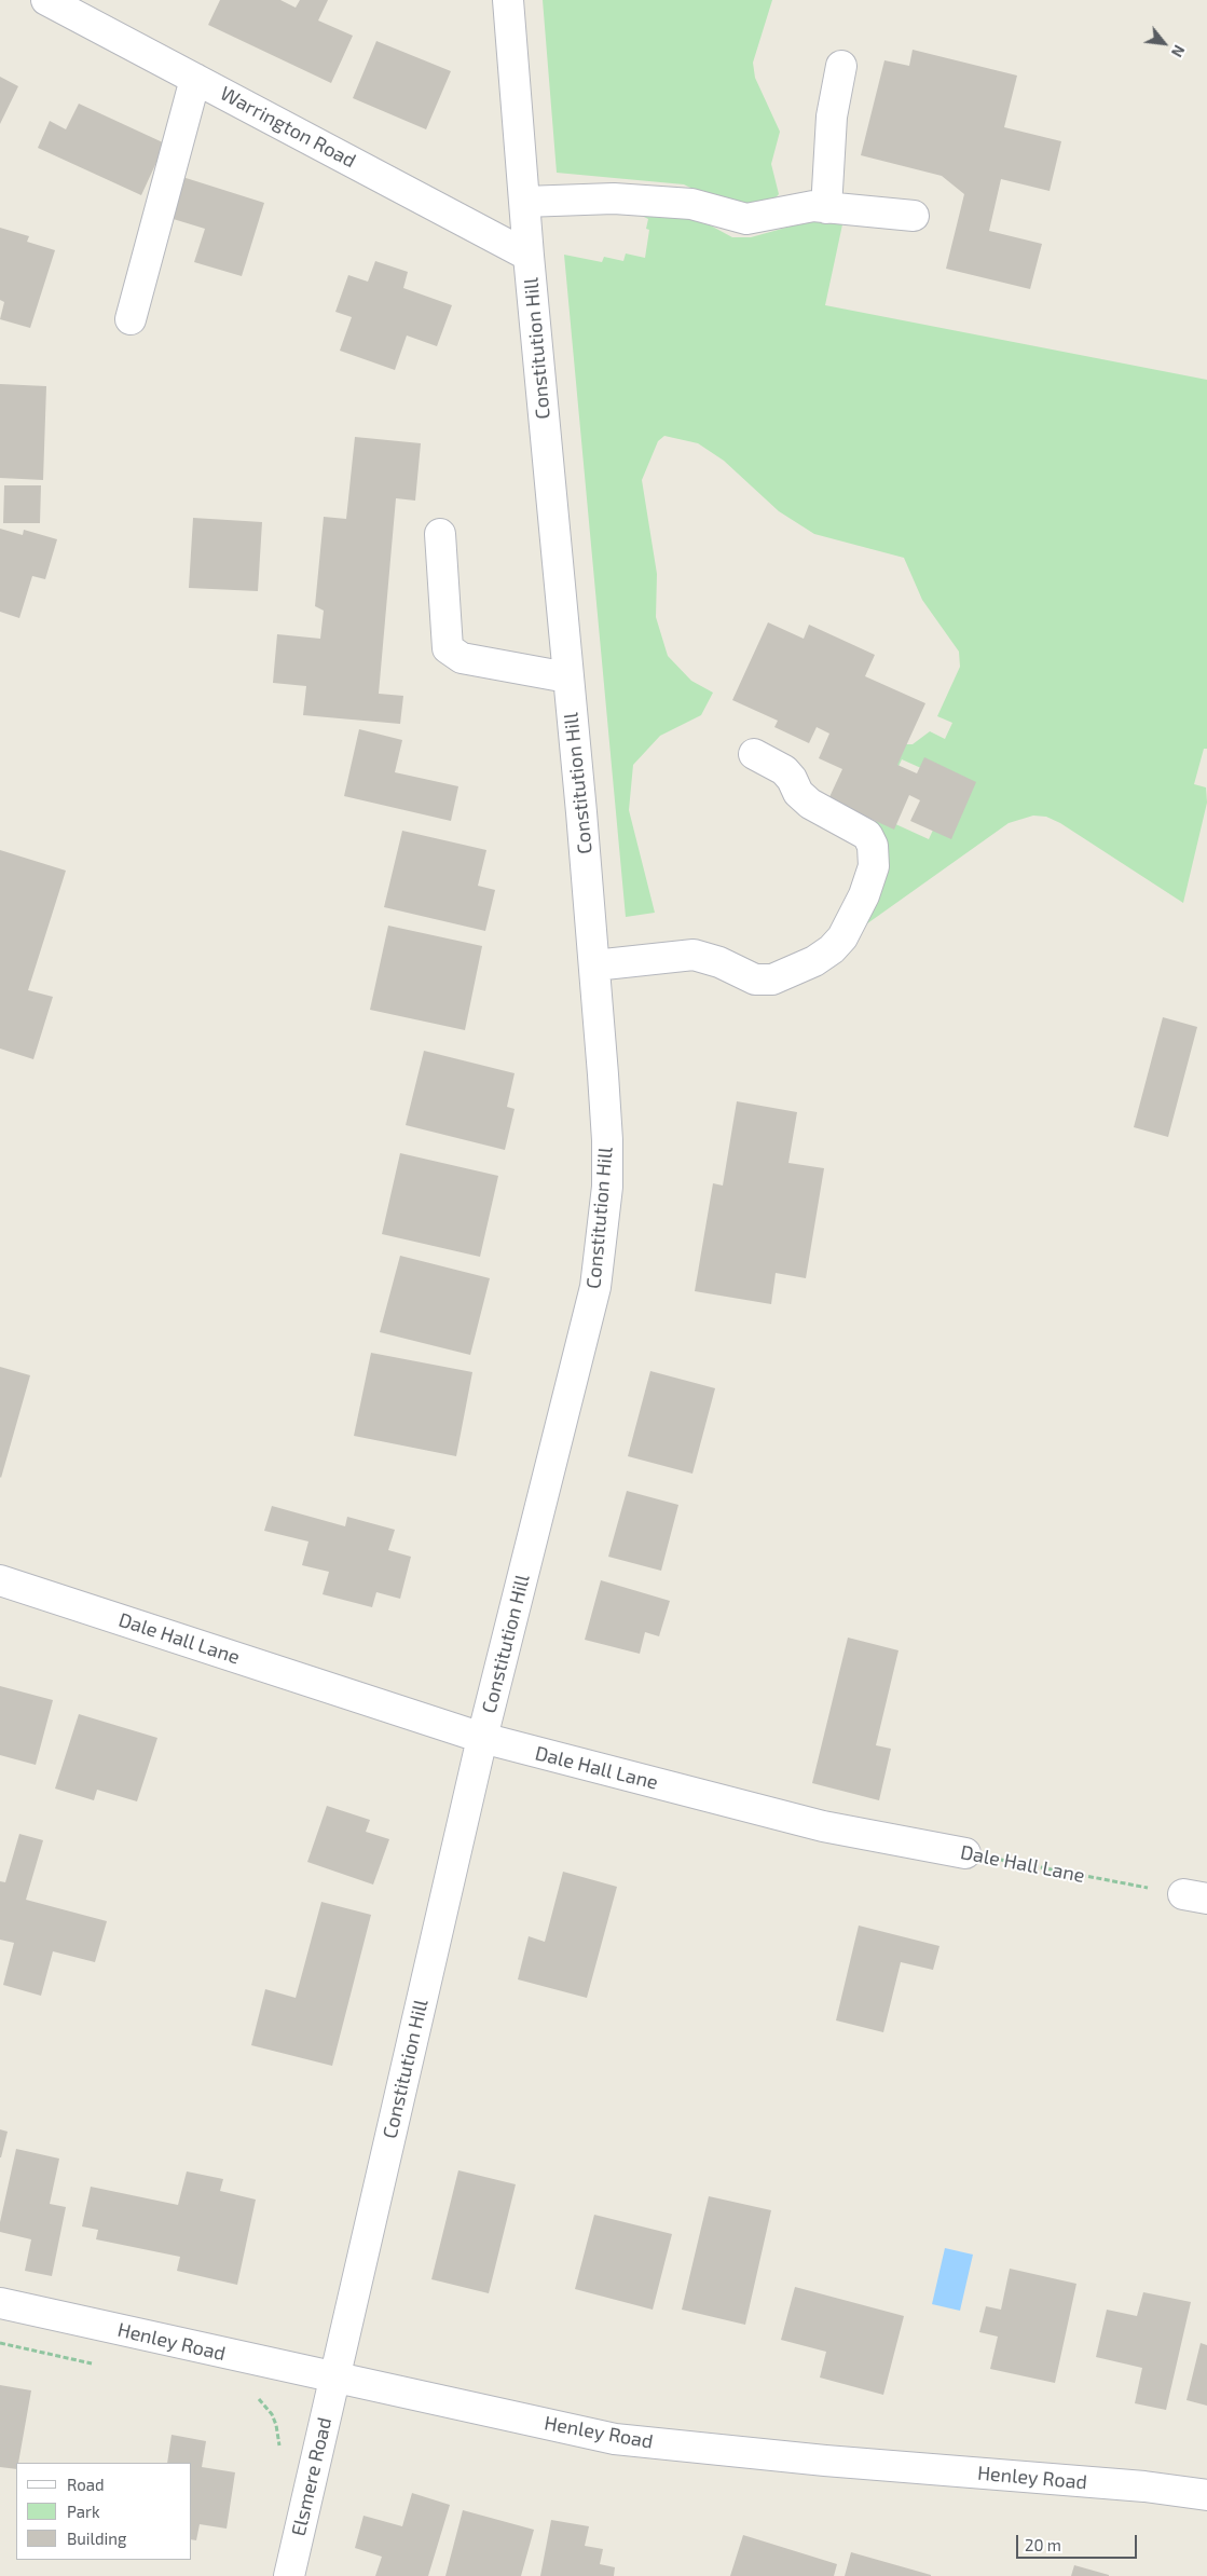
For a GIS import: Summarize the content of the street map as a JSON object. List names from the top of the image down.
{
  "streets": {
    "street": [
      "Warrington Road",
      "Constitution Hill",
      "Dale Hall Lane",
      "Henley Road",
      "Elsmere Road"
    ]
  },
  "crossings": [
    ["Warrington Road", "Constitution Hill"],
    ["Constitution Hill", "Dale Hall Lane"],
    ["Constitution Hill", "Henley Road"],
    ["Constitution Hill", "Elsmere Road"],
    ["Henley Road", "Elsmere Road"]
  ],
  "legend": ["Road", "Park", "Building"],
  "scale_bar": "20 m",
  "north": "bottom right"
}
